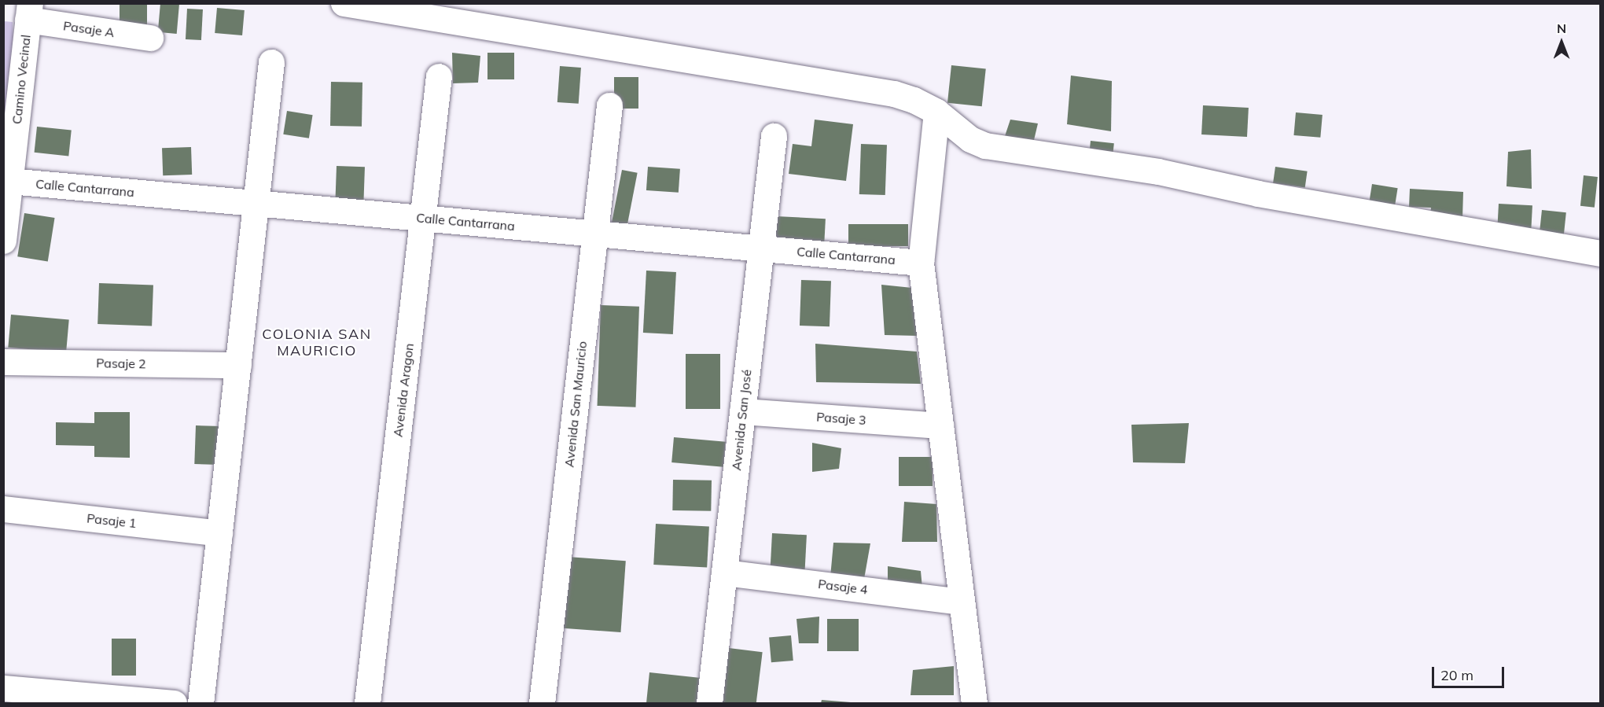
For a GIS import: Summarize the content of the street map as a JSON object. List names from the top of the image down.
{
  "streets": {
    "street": [
      "Pasaje A",
      "Camino Vecinal",
      "Calle Cantarrana",
      "Pasaje 2",
      "Avenida Aragon",
      "Avenida San Mauricio",
      "Pasaje 3",
      "Avenida San José",
      "Pasaje 1",
      "Pasaje 4"
    ]
  },
  "crossings": [
    ["Pasaje A", "Camino Vecinal"],
    ["Camino Vecinal", "Calle Cantarrana"],
    ["Calle Cantarrana", "Avenida Aragon"],
    ["Calle Cantarrana", "Avenida San Mauricio"],
    ["Calle Cantarrana", "Avenida San José"],
    ["Pasaje 3", "Avenida San José"],
    ["Avenida San José", "Pasaje 4"]
  ],
  "districts": ["COLONIA SAN MAURICIO"],
  "scale_bar": "20 m",
  "north": "top"
}
